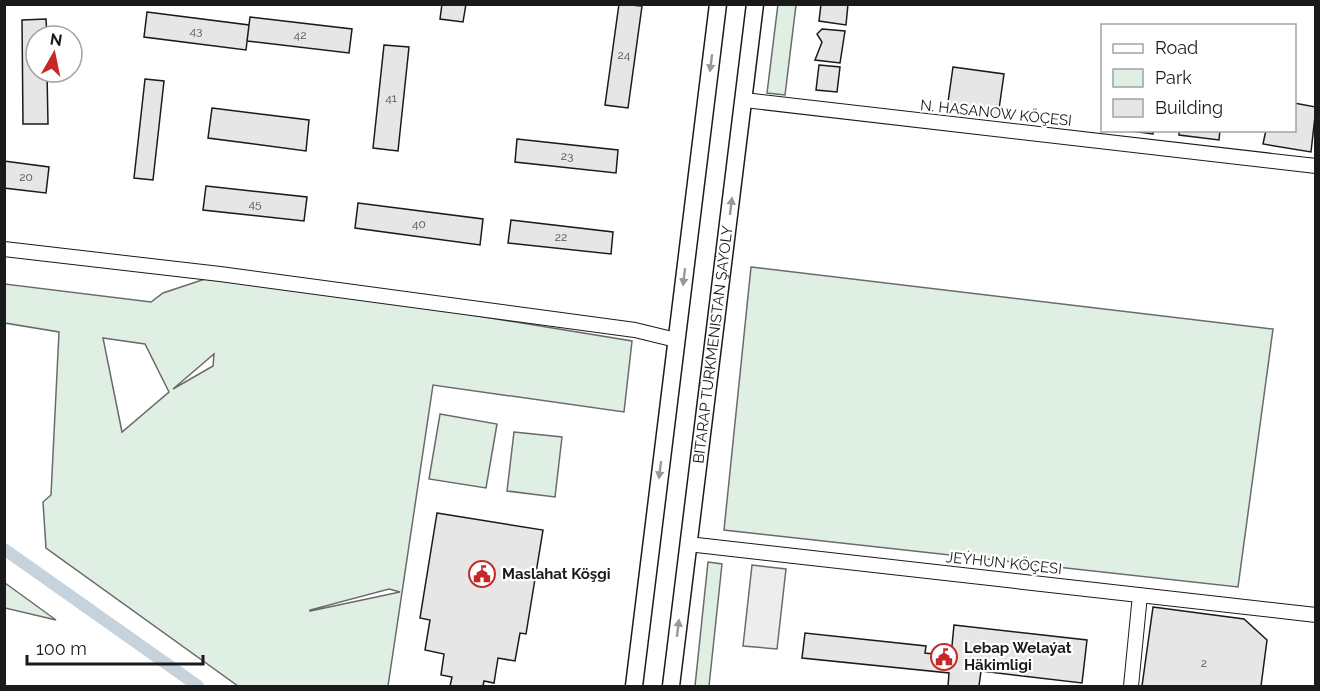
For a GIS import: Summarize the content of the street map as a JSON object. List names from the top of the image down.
{
  "streets": {
    "main road": ["BITARAP TÜRKMENISTAN ŞAÝOLY"],
    "street": ["N. HASANOW KÖÇESI", "JEÝHUN KÖÇESI"]
  },
  "crossings": [
    ["N. HASANOW KÖÇESI", "BITARAP TÜRKMENISTAN ŞAÝOLY"],
    ["BITARAP TÜRKMENISTAN ŞAÝOLY", "JEÝHUN KÖÇESI"]
  ],
  "places": {
    "public building": ["Maslahat Köşgi", "Lebap Welaýat Häkimligi"]
  },
  "house_numbers": [
    "43",
    "42",
    "24",
    "41",
    "23",
    "20",
    "45",
    "40",
    "22",
    "2"
  ],
  "legend": ["Road", "Park", "Building"],
  "scale_bar": "100 m",
  "north": "top"
}
